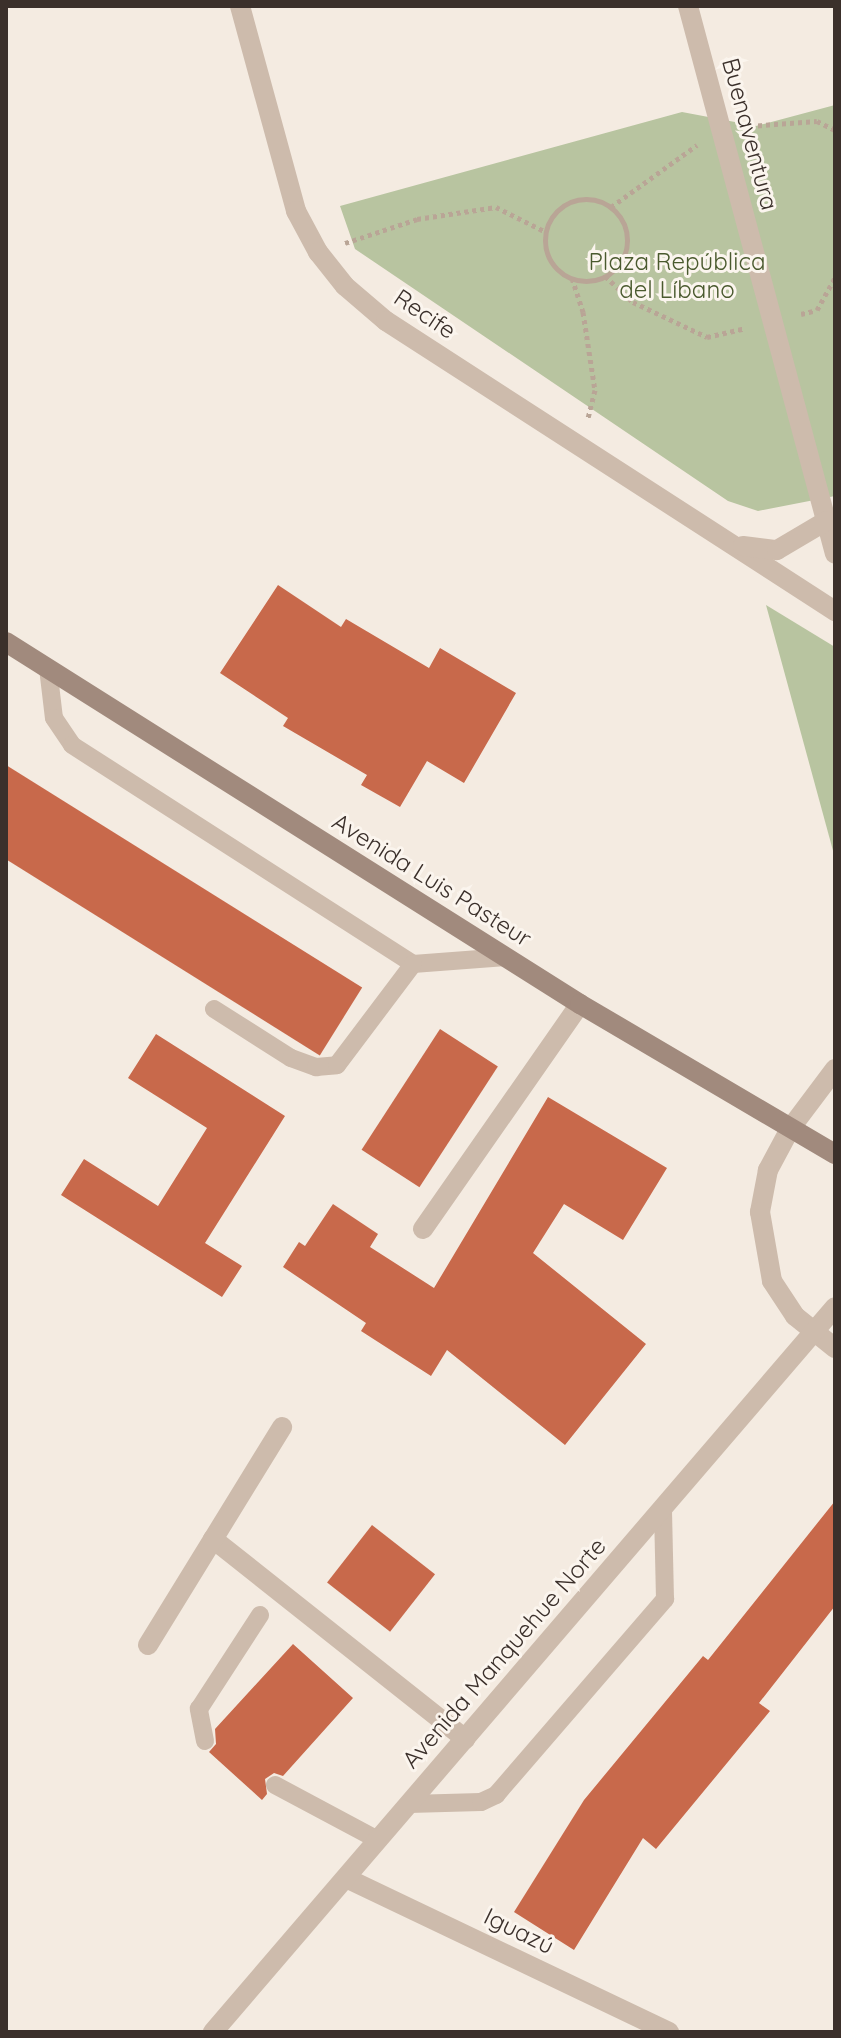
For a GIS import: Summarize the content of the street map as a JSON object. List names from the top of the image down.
{
  "streets": {
    "main road": ["Avenida Luis Pasteur"],
    "street": [
      "Buenaventura",
      "Recife",
      "Avenida Manquehue Norte",
      "Iguazú"
    ]
  },
  "crossings": [
    ["Buenaventura", "Recife"],
    ["Avenida Manquehue Norte", "Iguazú"]
  ],
  "parks": ["Plaza República del Líbano"]
}
